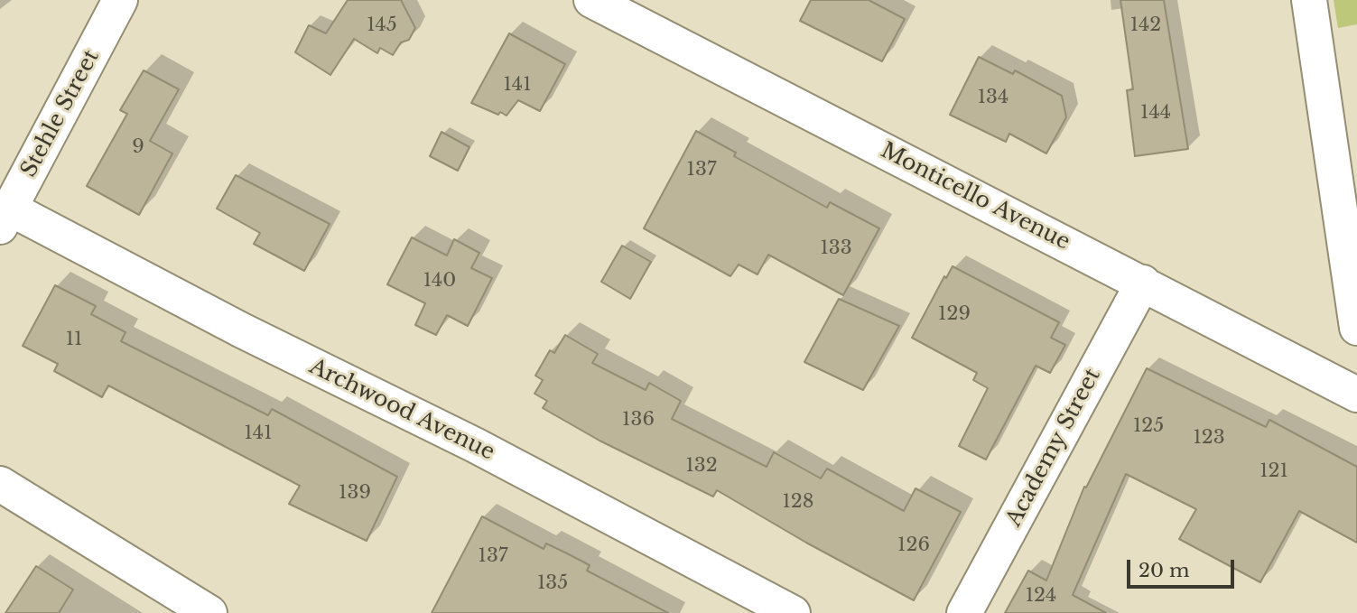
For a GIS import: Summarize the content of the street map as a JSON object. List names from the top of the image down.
{
  "streets": {
    "street": [
      "Stehle Street",
      "Monticello Avenue",
      "Archwood Avenue",
      "Academy Street"
    ]
  },
  "crossings": [
    ["Stehle Street", "Archwood Avenue"],
    ["Monticello Avenue", "Academy Street"]
  ],
  "house_numbers": [
    "145",
    "142",
    "141",
    "134",
    "144",
    "9",
    "137",
    "133",
    "140",
    "129",
    "11",
    "136",
    "125",
    "141",
    "123",
    "132",
    "121",
    "139",
    "128",
    "126",
    "137",
    "135",
    "124"
  ],
  "scale_bar": "20 m"
}
